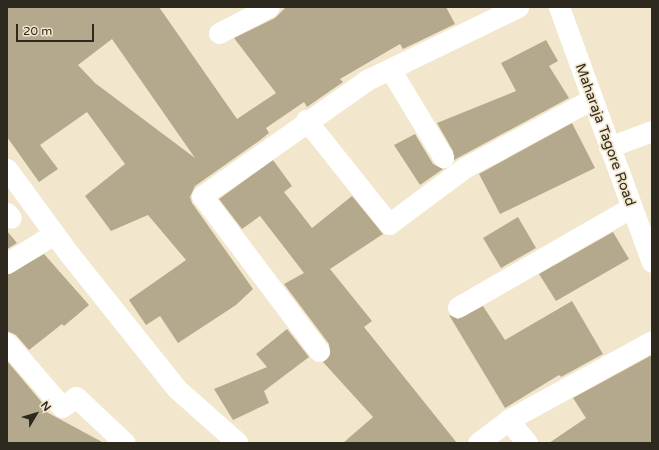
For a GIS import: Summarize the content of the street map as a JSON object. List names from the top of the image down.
{
  "streets": {
    "street": ["Maharaja Tagore Road"]
  },
  "scale_bar": "20 m",
  "north": "top right"
}
